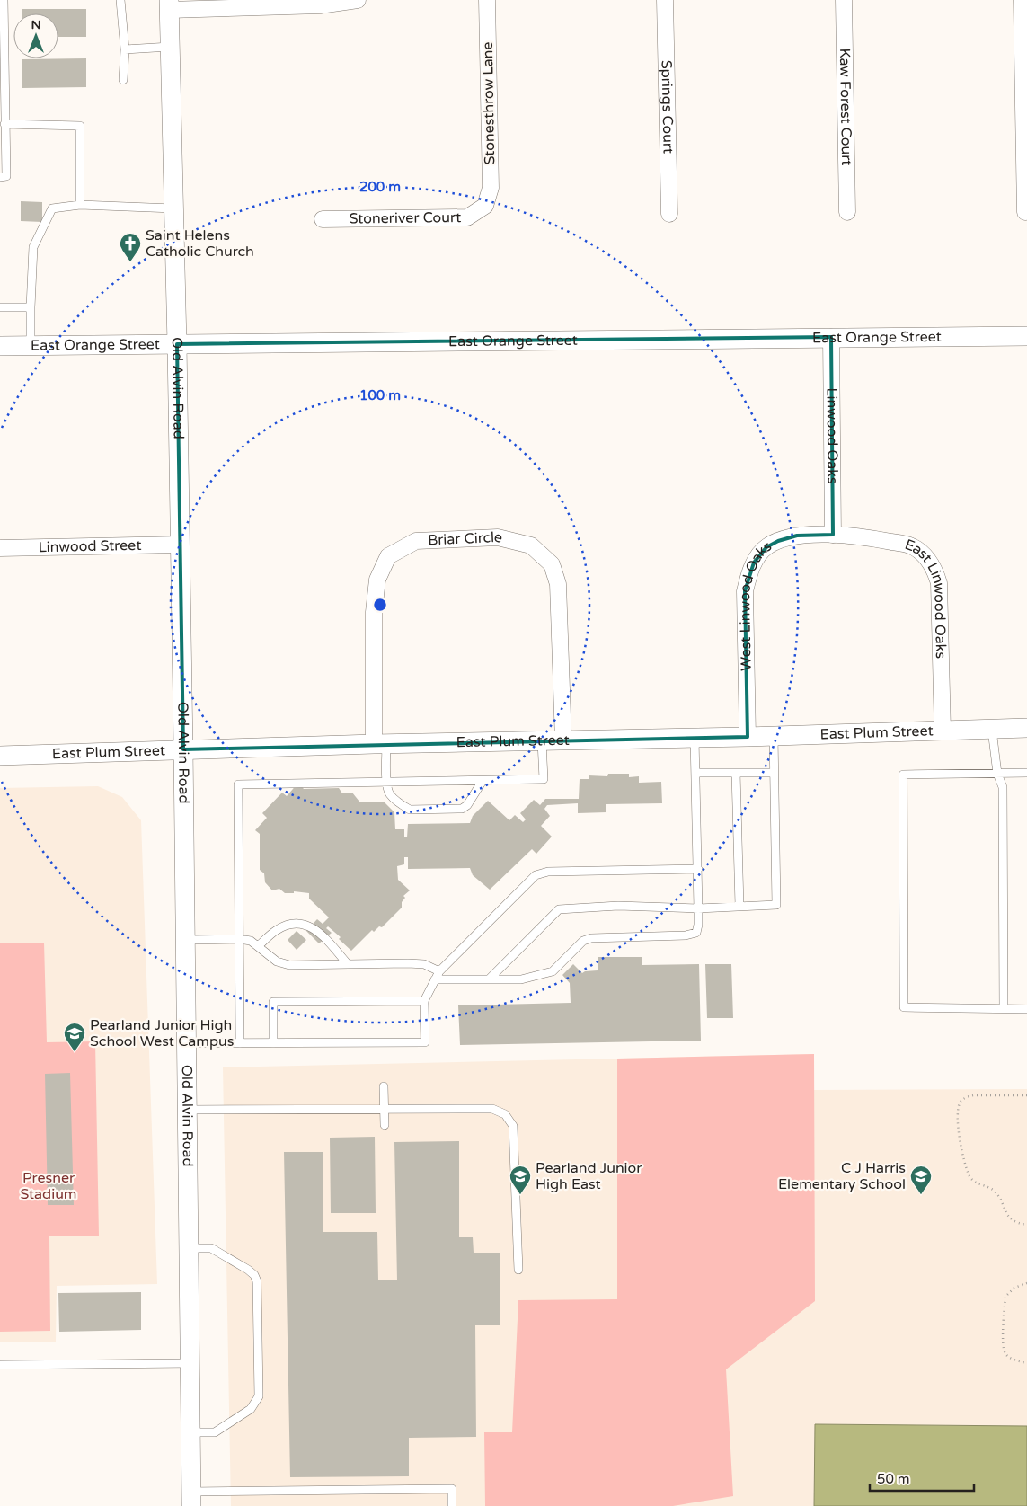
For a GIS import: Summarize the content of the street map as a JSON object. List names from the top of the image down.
{
  "streets": {
    "street": [
      "Stonesthrow Lane",
      "Kaw Forest Court",
      "Springs Court",
      "Stoneriver Court",
      "East Orange Street",
      "Old Alvin Road",
      "Linwood Oaks",
      "Briar Circle",
      "Linwood Street",
      "East Linwood Oaks",
      "West Linwood Oaks",
      "East Plum Street"
    ]
  },
  "crossings": [
    ["Stonesthrow Lane", "Stoneriver Court"],
    ["East Orange Street", "Old Alvin Road"],
    ["East Orange Street", "Linwood Oaks"],
    ["Old Alvin Road", "Linwood Street"],
    ["Old Alvin Road", "East Plum Street"],
    ["Linwood Oaks", "East Linwood Oaks"],
    ["Linwood Oaks", "West Linwood Oaks"],
    ["Briar Circle", "East Plum Street"],
    ["East Linwood Oaks", "West Linwood Oaks"],
    ["East Linwood Oaks", "East Plum Street"],
    ["West Linwood Oaks", "East Plum Street"]
  ],
  "parks": ["Presner Stadium"],
  "places": {
    "church": ["Saint Helens Catholic Church"],
    "school or university": ["Pearland Junior High School West Campus", "Pearland Junior High East", "C J Harris Elementary School"]
  },
  "scale_bar": "50 m",
  "north": "top",
  "rings": ["200 m", "100 m"]
}
